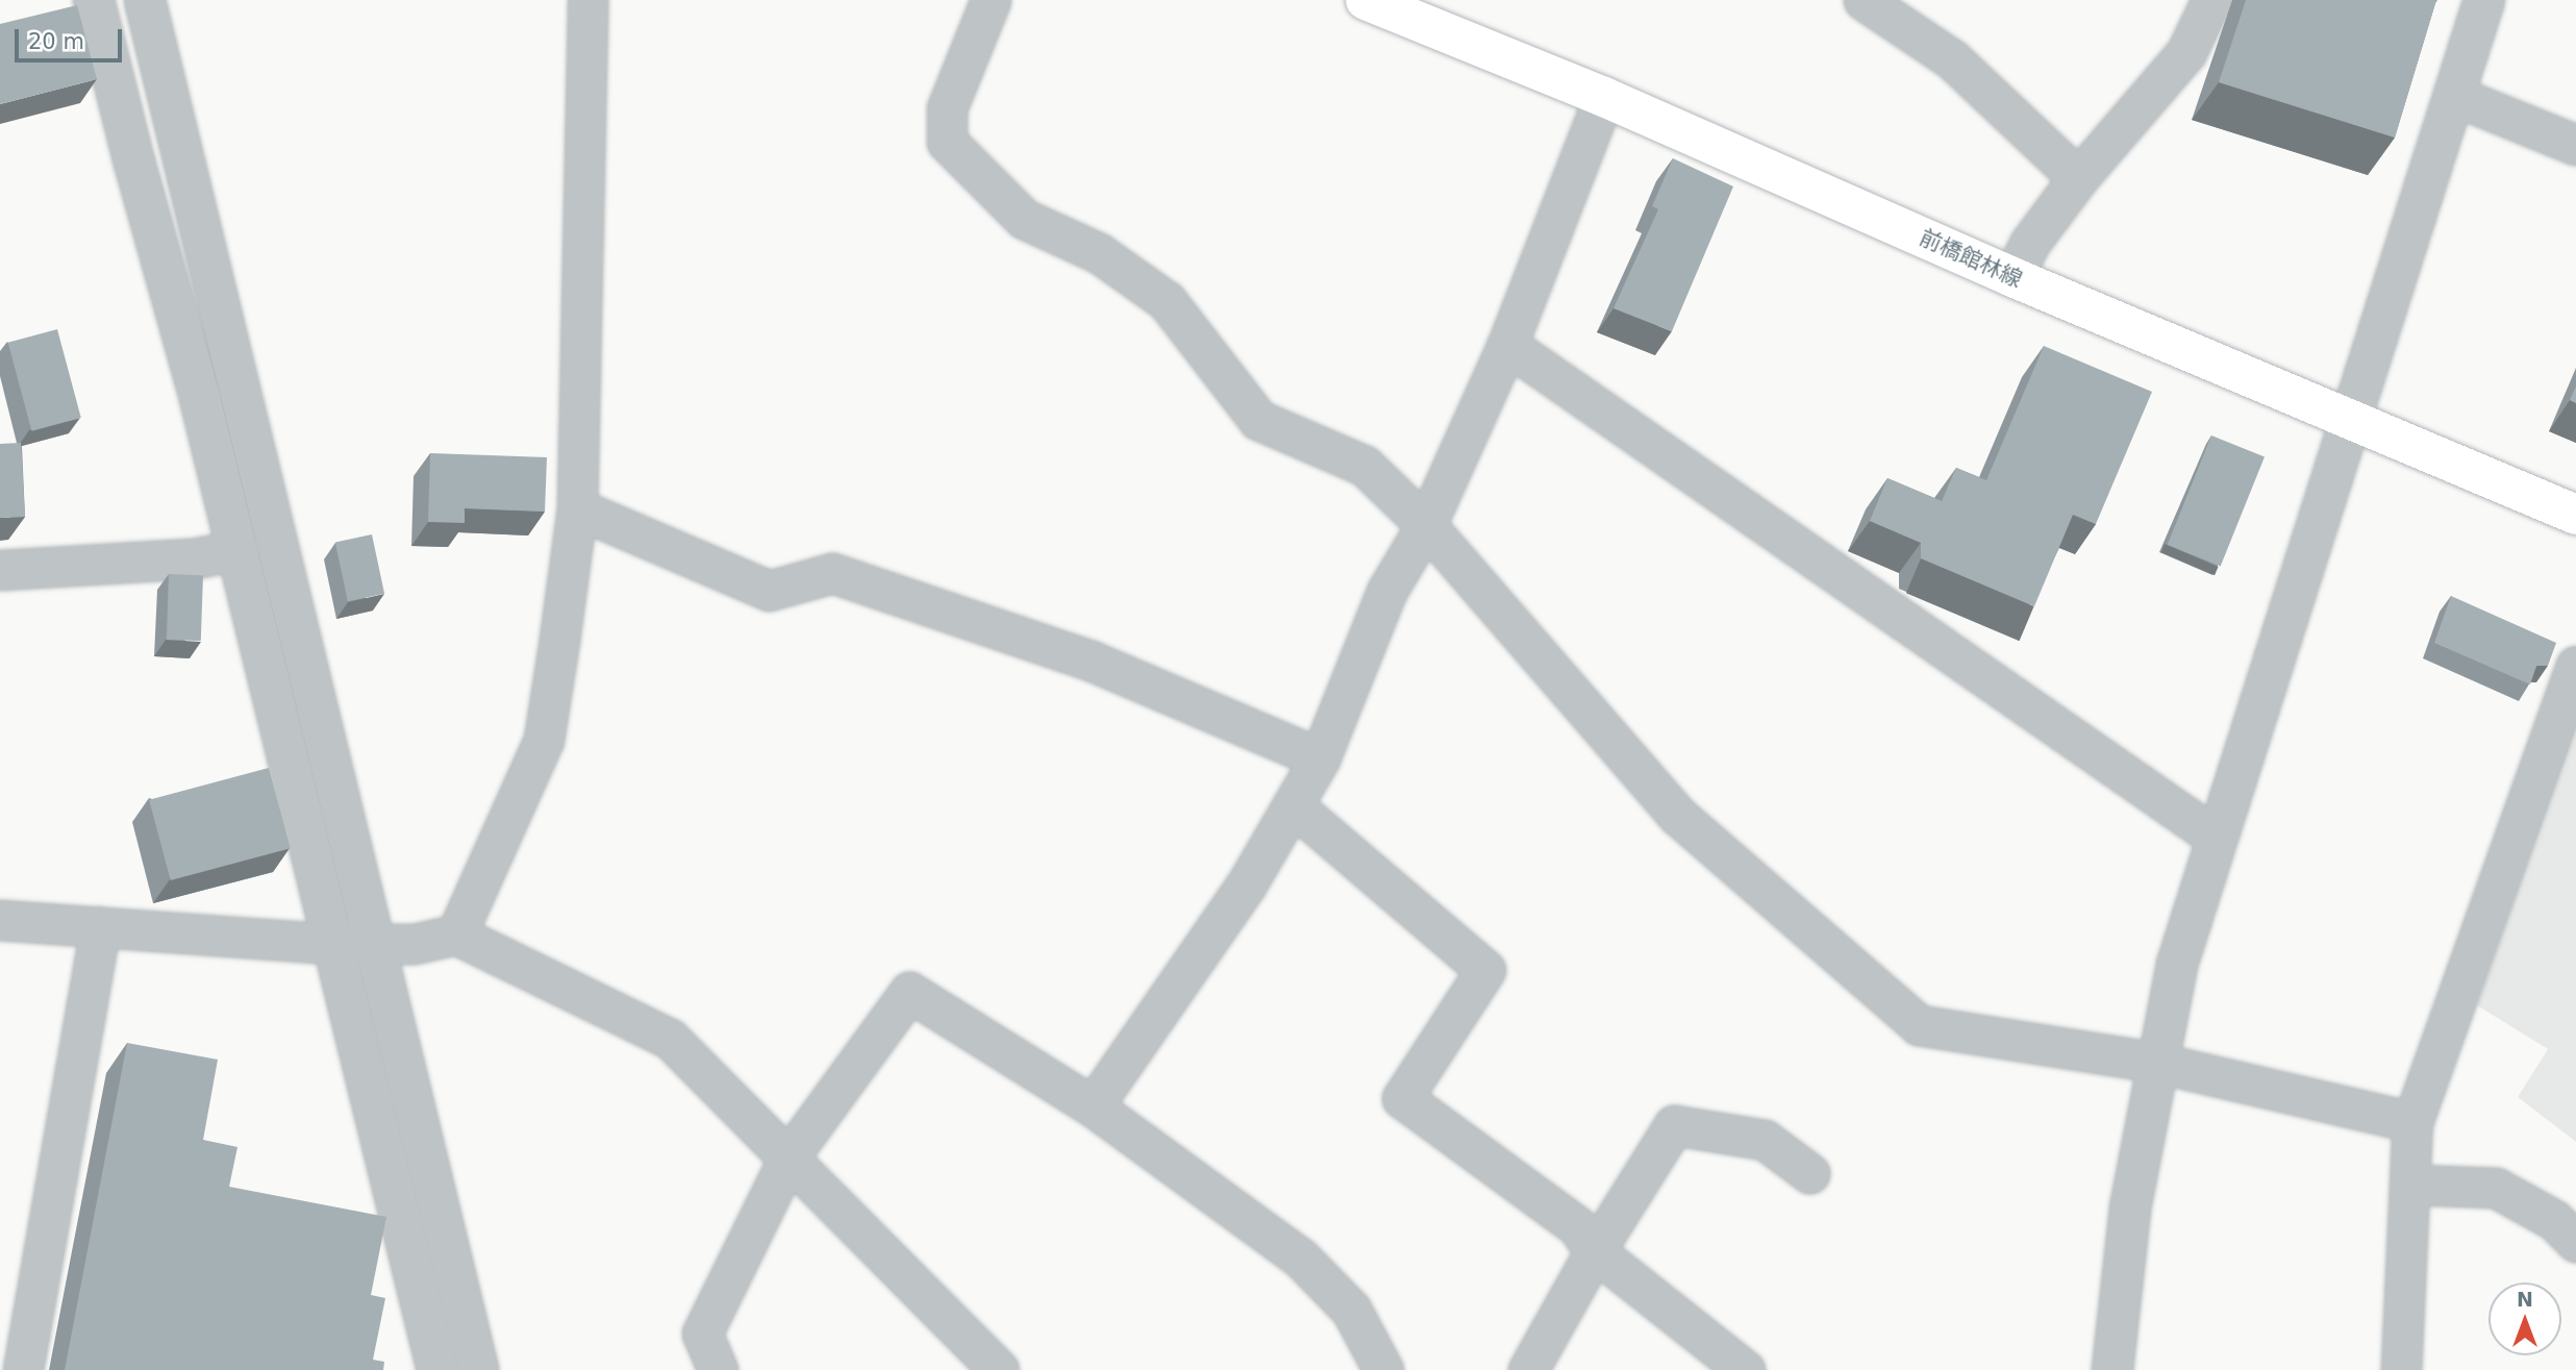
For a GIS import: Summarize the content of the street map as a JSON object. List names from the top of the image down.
{
  "streets": {
    "main road": ["前橋館林線"]
  },
  "scale_bar": "20 m",
  "north": "top"
}
